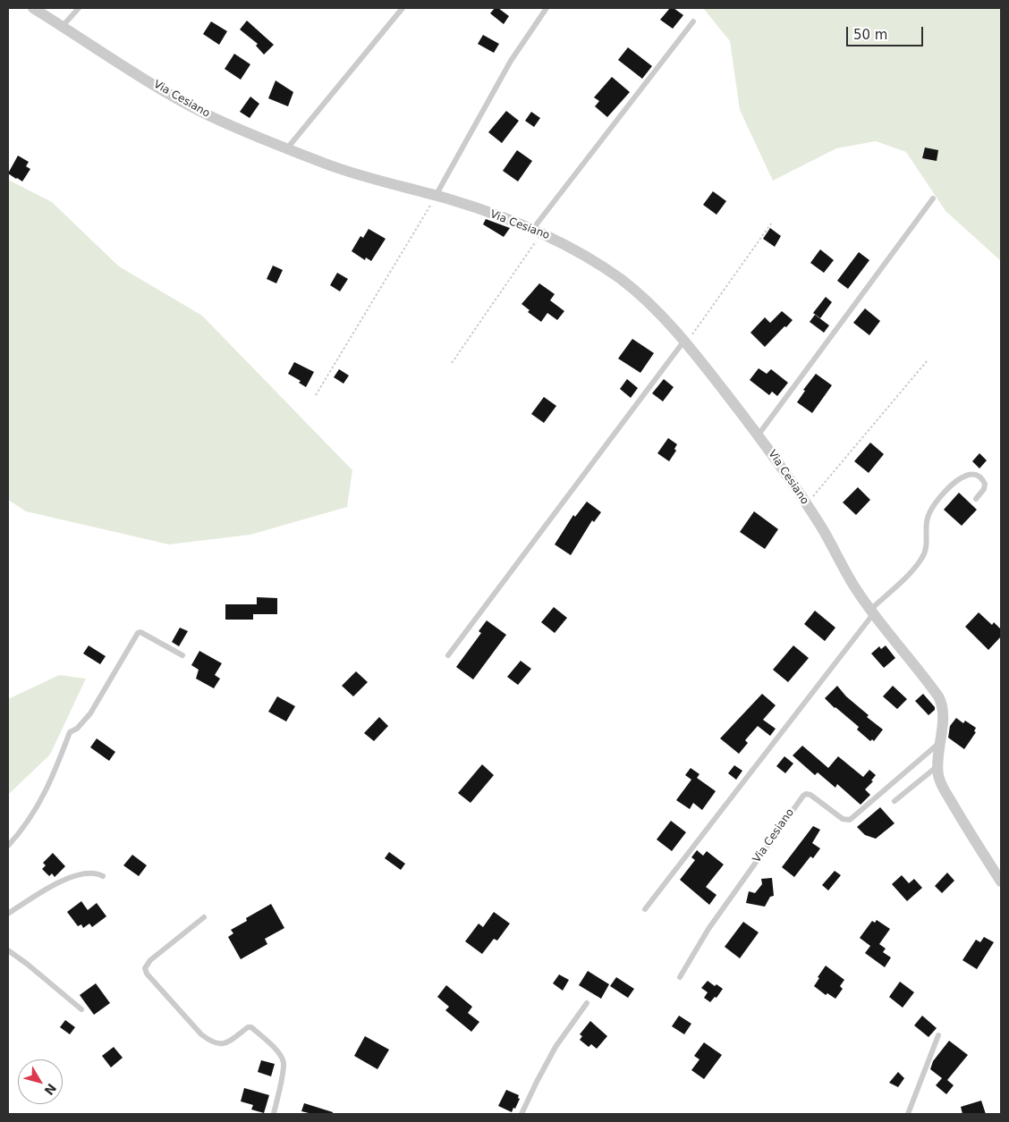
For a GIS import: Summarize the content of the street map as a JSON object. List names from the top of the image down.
{
  "streets": {
    "street": ["Via Cesiano"]
  },
  "scale_bar": "50 m",
  "north": "bottom right"
}
